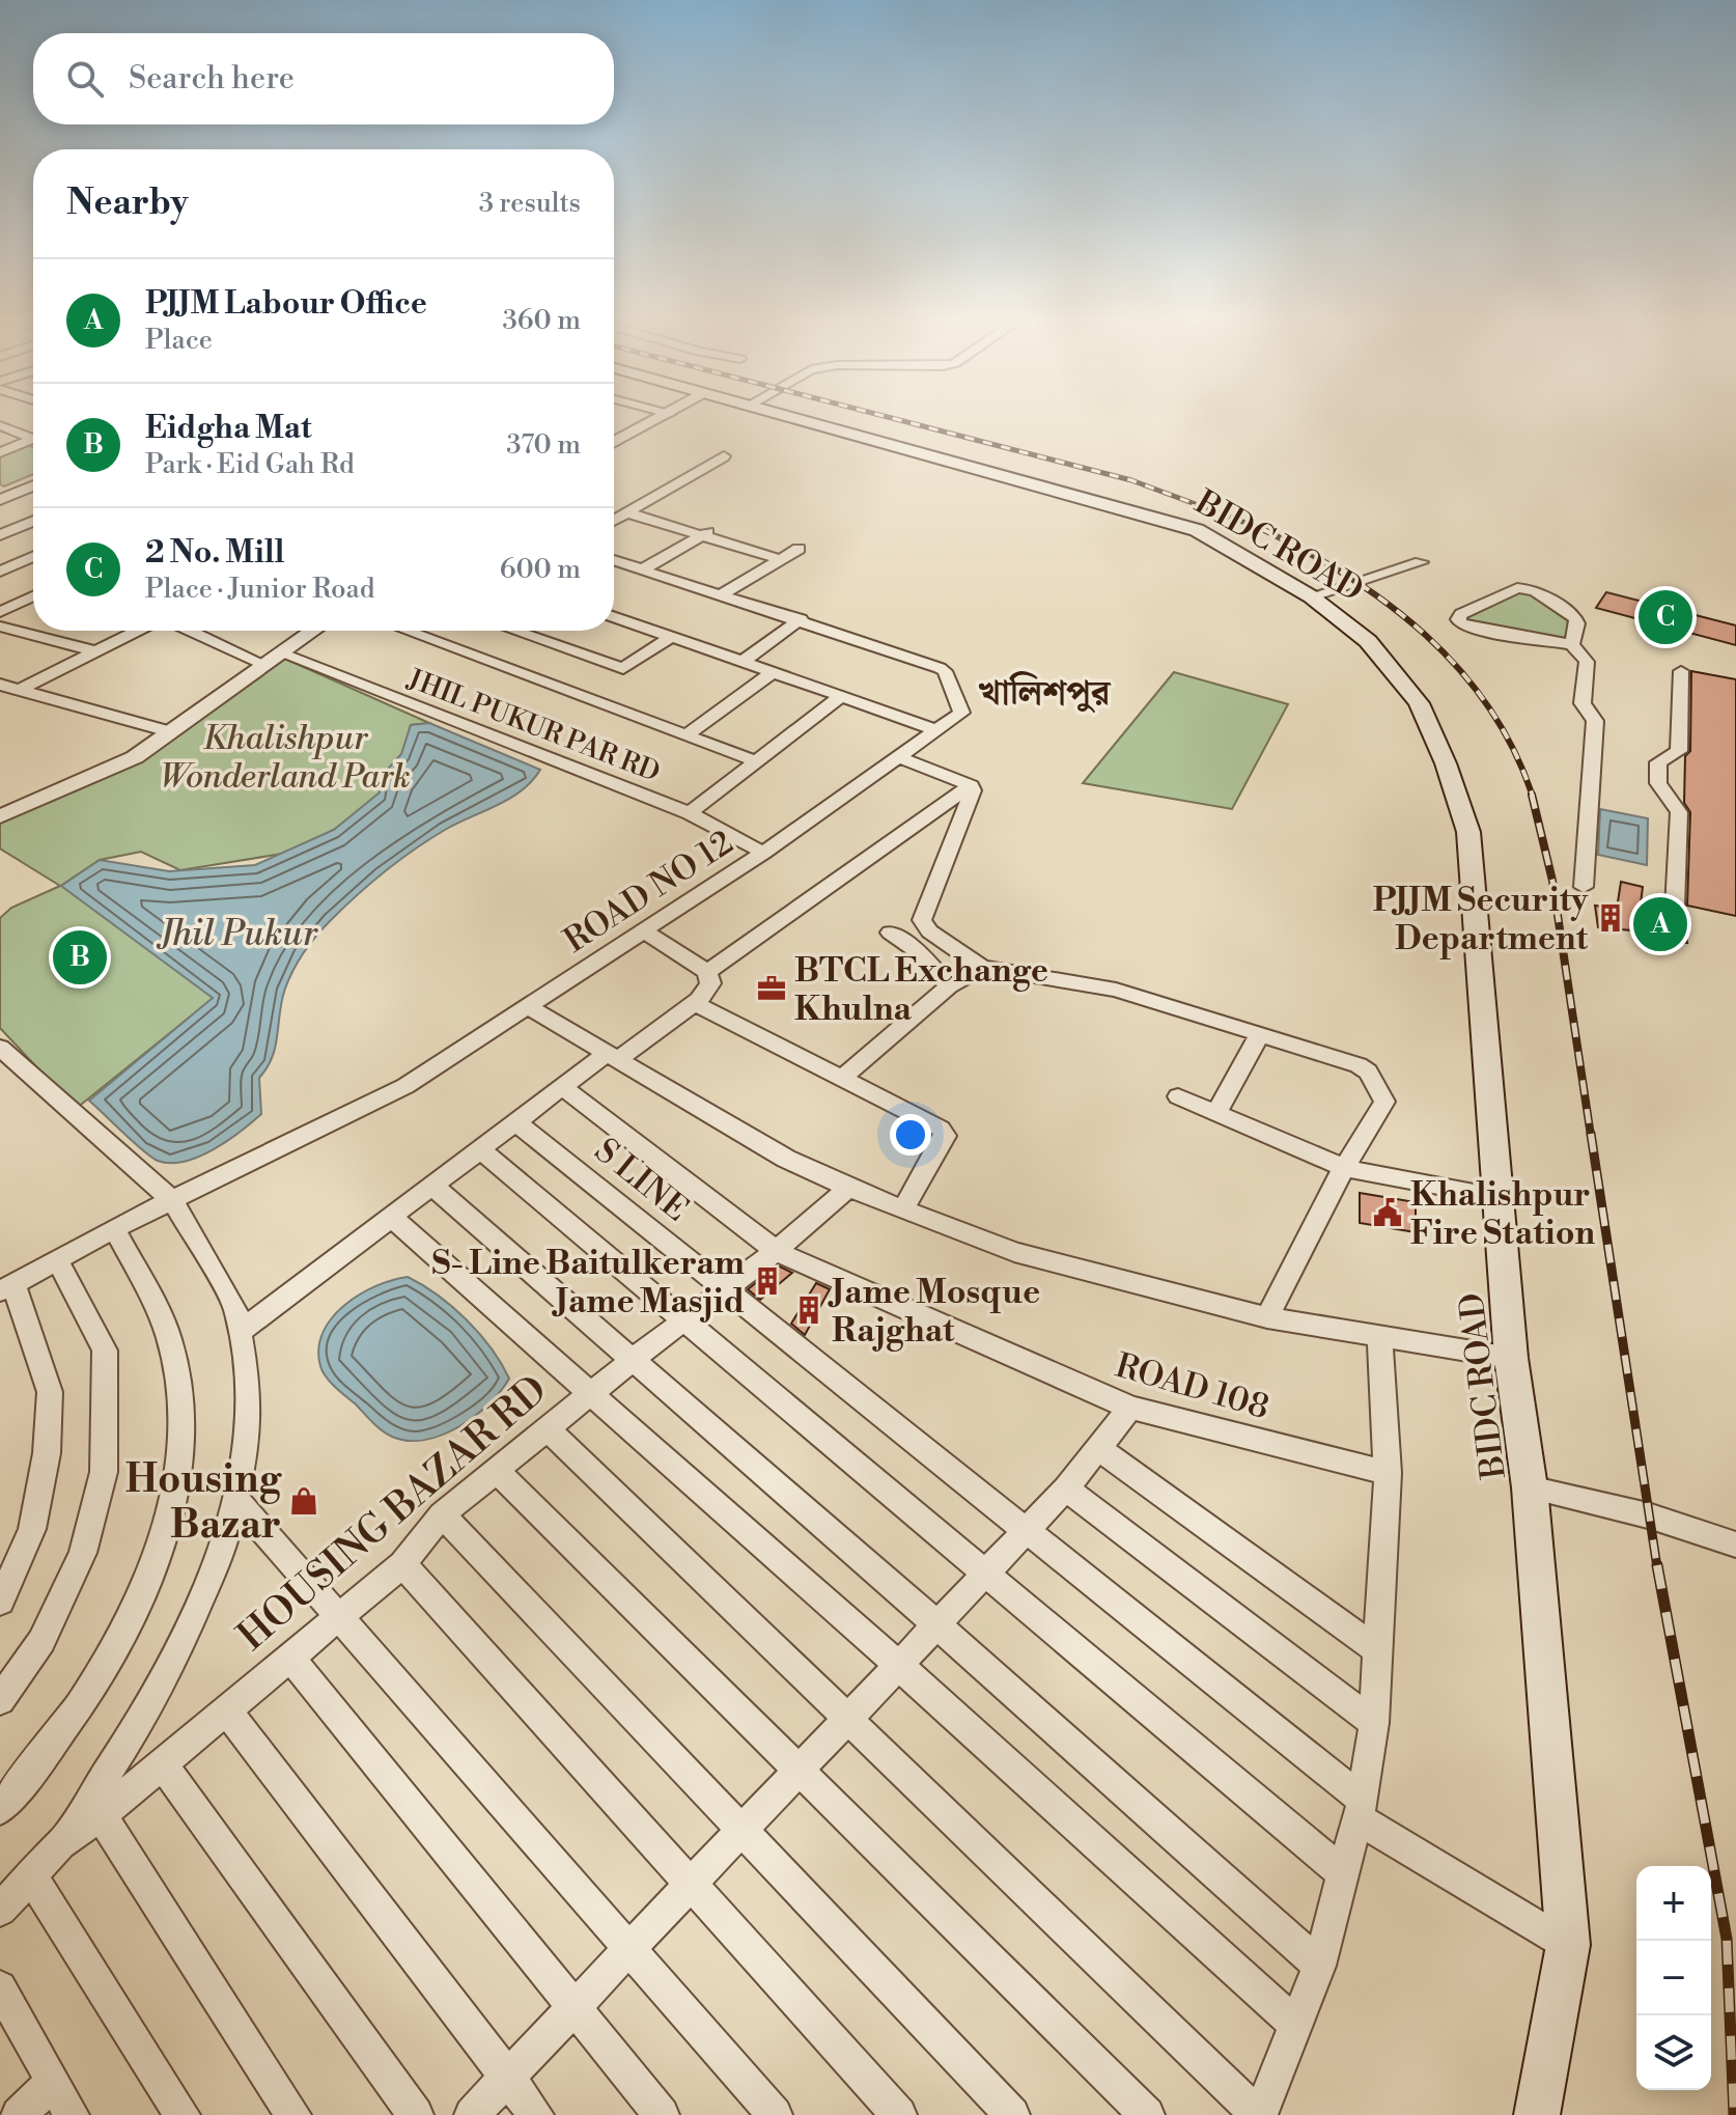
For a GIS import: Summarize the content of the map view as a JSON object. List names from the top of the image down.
{
  "streets": {
    "main road": ["BIDC ROAD"],
    "street": [
      "JHIL PUKUR PAR RD",
      "ROAD NO 12",
      "S LINE",
      "ROAD 108",
      "HOUSING BAZAR RD"
    ]
  },
  "crossings": [
    ["BIDC ROAD", "S LINE"],
    ["JHIL PUKUR PAR RD", "ROAD NO 12"],
    ["S LINE", "HOUSING BAZAR RD"],
    ["ROAD 108", "HOUSING BAZAR RD"]
  ],
  "districts": ["খালিশপুর"],
  "water": ["Jhil Pukur"],
  "parks": ["Khalishpur Wonderland Park"],
  "places": {
    "building": ["PJJM Security Department", "S- Line Baitulkeram Jame Masjid", "Jame Mosque Rajghat"],
    "office": ["BTCL Exchange Khulna"],
    "public building": ["Khalishpur Fire Station"],
    "shop": ["Housing Bazar"]
  },
  "page": {
    "search": "Search here",
    "heading": ["Nearby", "3 results"],
    "list": [
      {
        "mark": "A",
        "name": "PJJM Labour Office",
        "note": "Place",
        "value": "360 m"
      },
      {
        "mark": "B",
        "name": "Eidgha Mat",
        "note": "Park · Eid Gah Rd",
        "value": "370 m"
      },
      {
        "mark": "C",
        "name": "2 No. Mill",
        "note": "Place · Junior Road",
        "value": "600 m"
      }
    ],
    "pins": ["C", "A", "B"],
    "map_buttons": ["+", "−"]
  }
}
